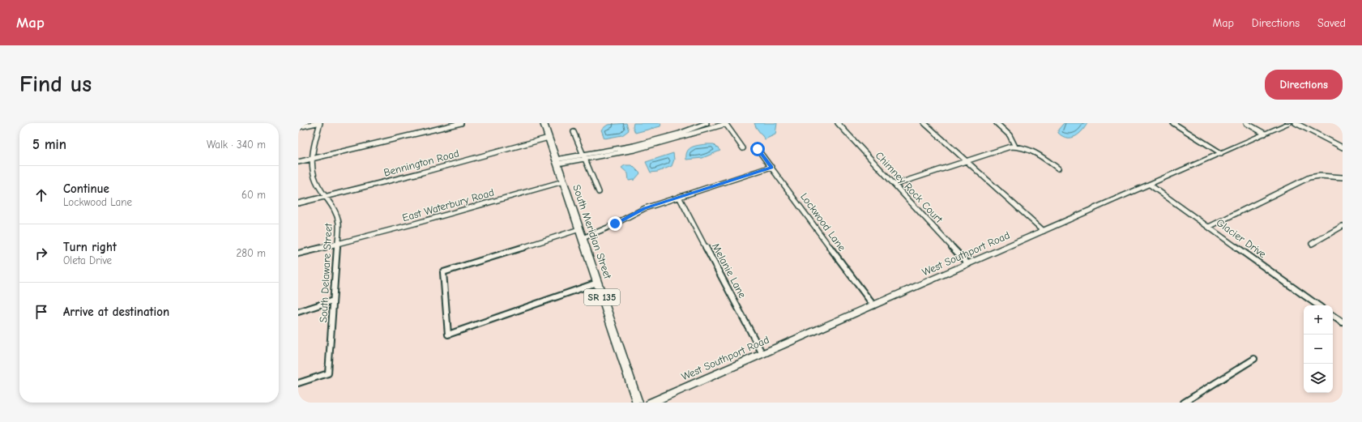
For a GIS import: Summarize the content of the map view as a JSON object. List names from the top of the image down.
{
  "streets": {
    "main road": ["South Meridian Street", "West Southport Road", "SR 135"],
    "street": [
      "Bennington Road",
      "Chimney Rock Court",
      "East Waterbury Road",
      "Lockwood Lane",
      "Glacier Drive",
      "Melanie Lane",
      "South Delaware Street"
    ]
  },
  "crossings": [
    ["Bennington Road", "South Meridian Street"],
    ["Bennington Road", "South Delaware Street"],
    ["Chimney Rock Court", "West Southport Road"],
    ["East Waterbury Road", "South Meridian Street"],
    ["East Waterbury Road", "South Delaware Street"],
    ["Lockwood Lane", "West Southport Road"],
    ["Glacier Drive", "West Southport Road"],
    ["West Southport Road", "Melanie Lane"]
  ],
  "page": {
    "header": "Map",
    "nav": ["Map", "Directions", "Saved"],
    "buttons": "Directions",
    "title": "Find us",
    "heading": ["5 min", "Walk · 340 m"],
    "list": [
      ["Continue", "Lockwood Lane", "60 m"],
      ["Turn right", "Oleta Drive", "280 m"],
      "Arrive at destination"
    ],
    "map_buttons": ["+", "−"]
  }
}
